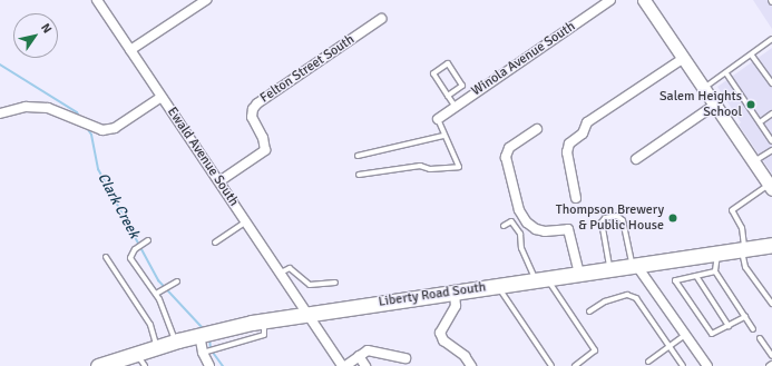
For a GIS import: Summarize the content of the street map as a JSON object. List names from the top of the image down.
{
  "streets": {
    "main road": ["Liberty Road South"],
    "street": ["Winola Avenue South", "Felton Street South", "Ewald Avenue South"]
  },
  "crossings": [
    ["Felton Street South", "Ewald Avenue South"],
    ["Ewald Avenue South", "Liberty Road South"]
  ],
  "water": ["Clark Creek"],
  "places": ["Salem Heights School", "Thompson Brewery & Public House"],
  "north": "top right"
}
